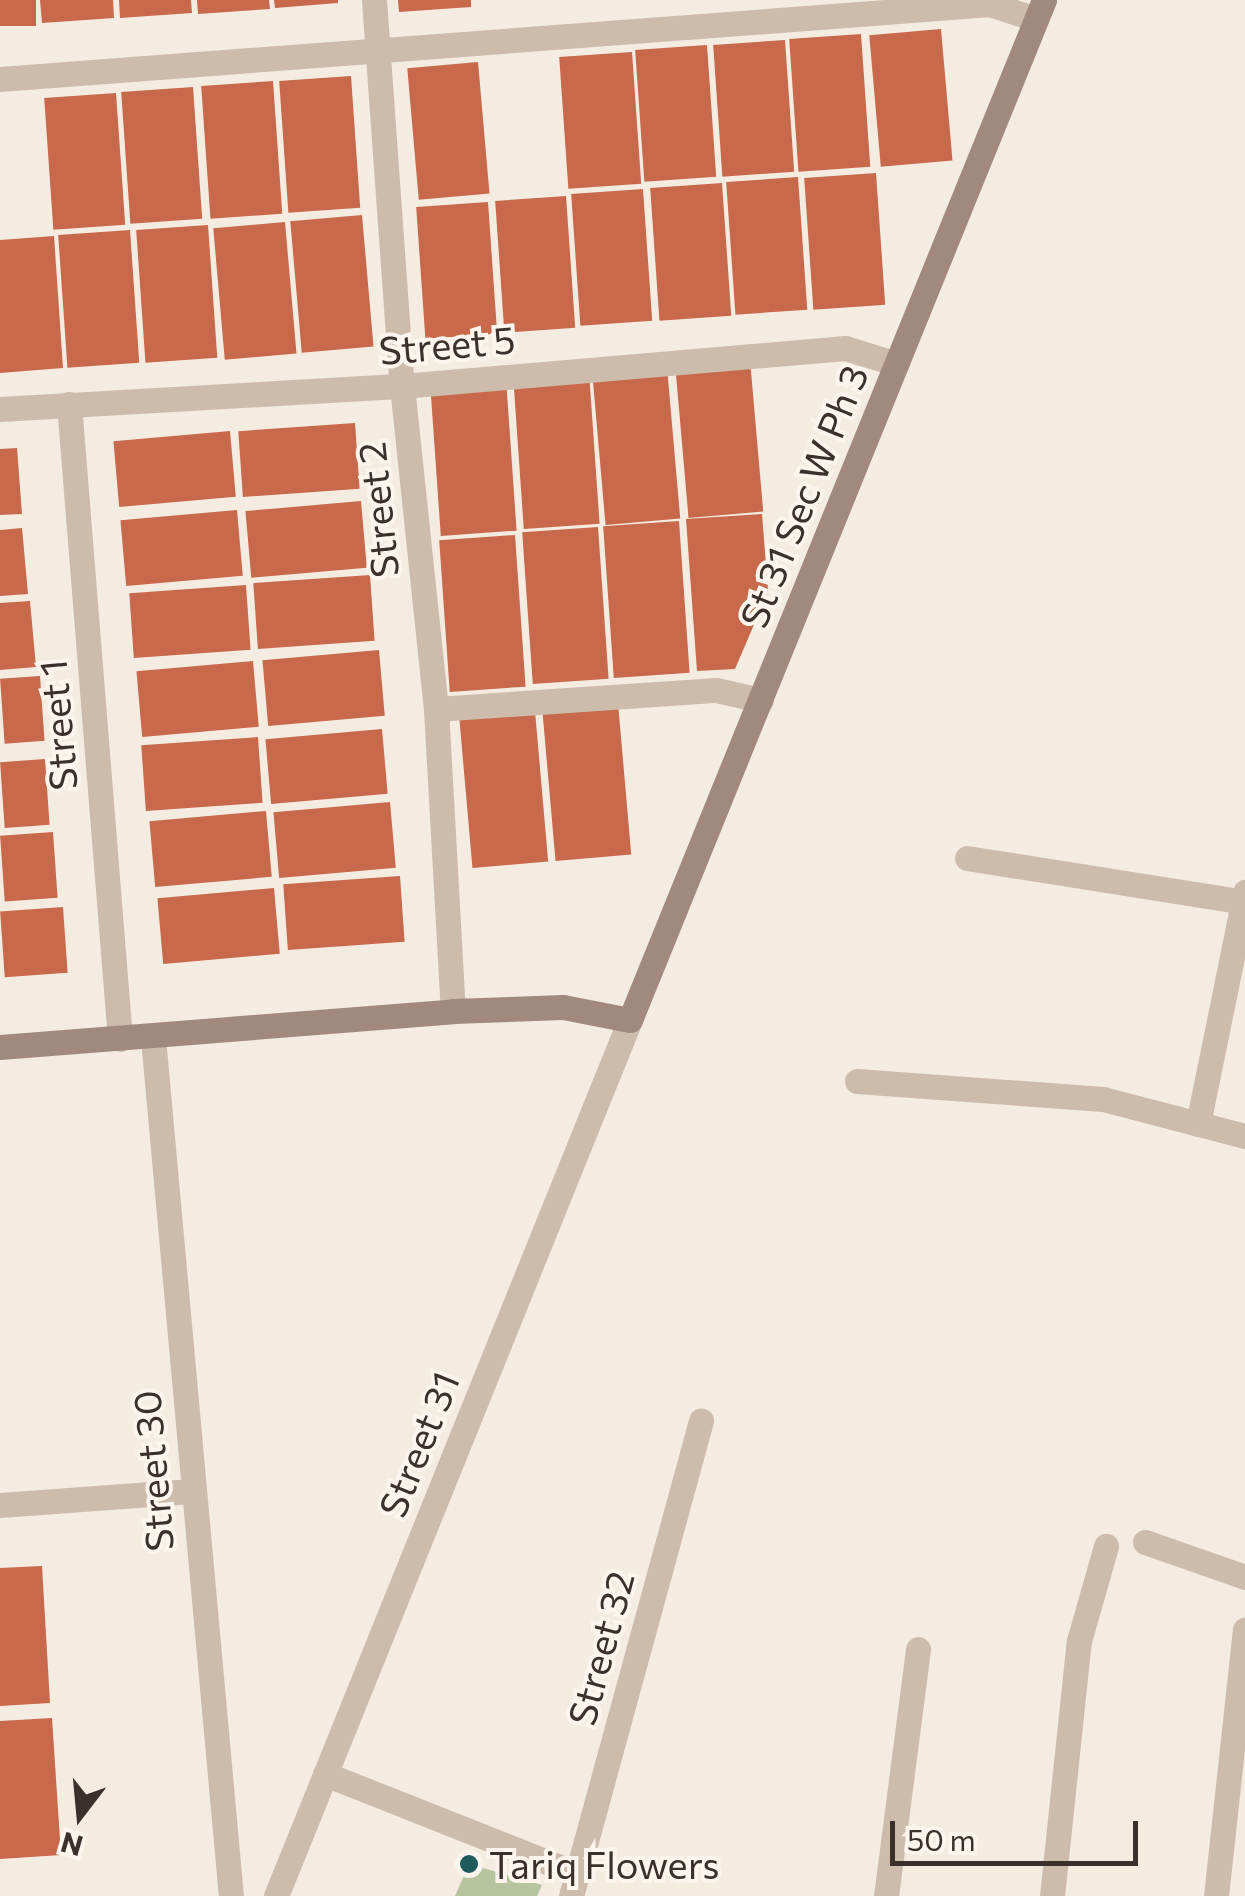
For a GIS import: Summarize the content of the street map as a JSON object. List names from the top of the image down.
{
  "streets": {
    "main road": ["St 31 Sec W Ph 3"],
    "street": [
      "Street 5",
      "Street 2",
      "Street 1",
      "Street 31",
      "Street 30",
      "Street 32"
    ]
  },
  "crossings": [
    ["Street 5", "St 31 Sec W Ph 3"],
    ["Street 5", "Street 2"],
    ["Street 5", "Street 1"],
    ["St 31 Sec W Ph 3", "Street 31"]
  ],
  "places": ["Tariq Flowers"],
  "scale_bar": "50 m",
  "north": "bottom"
}
